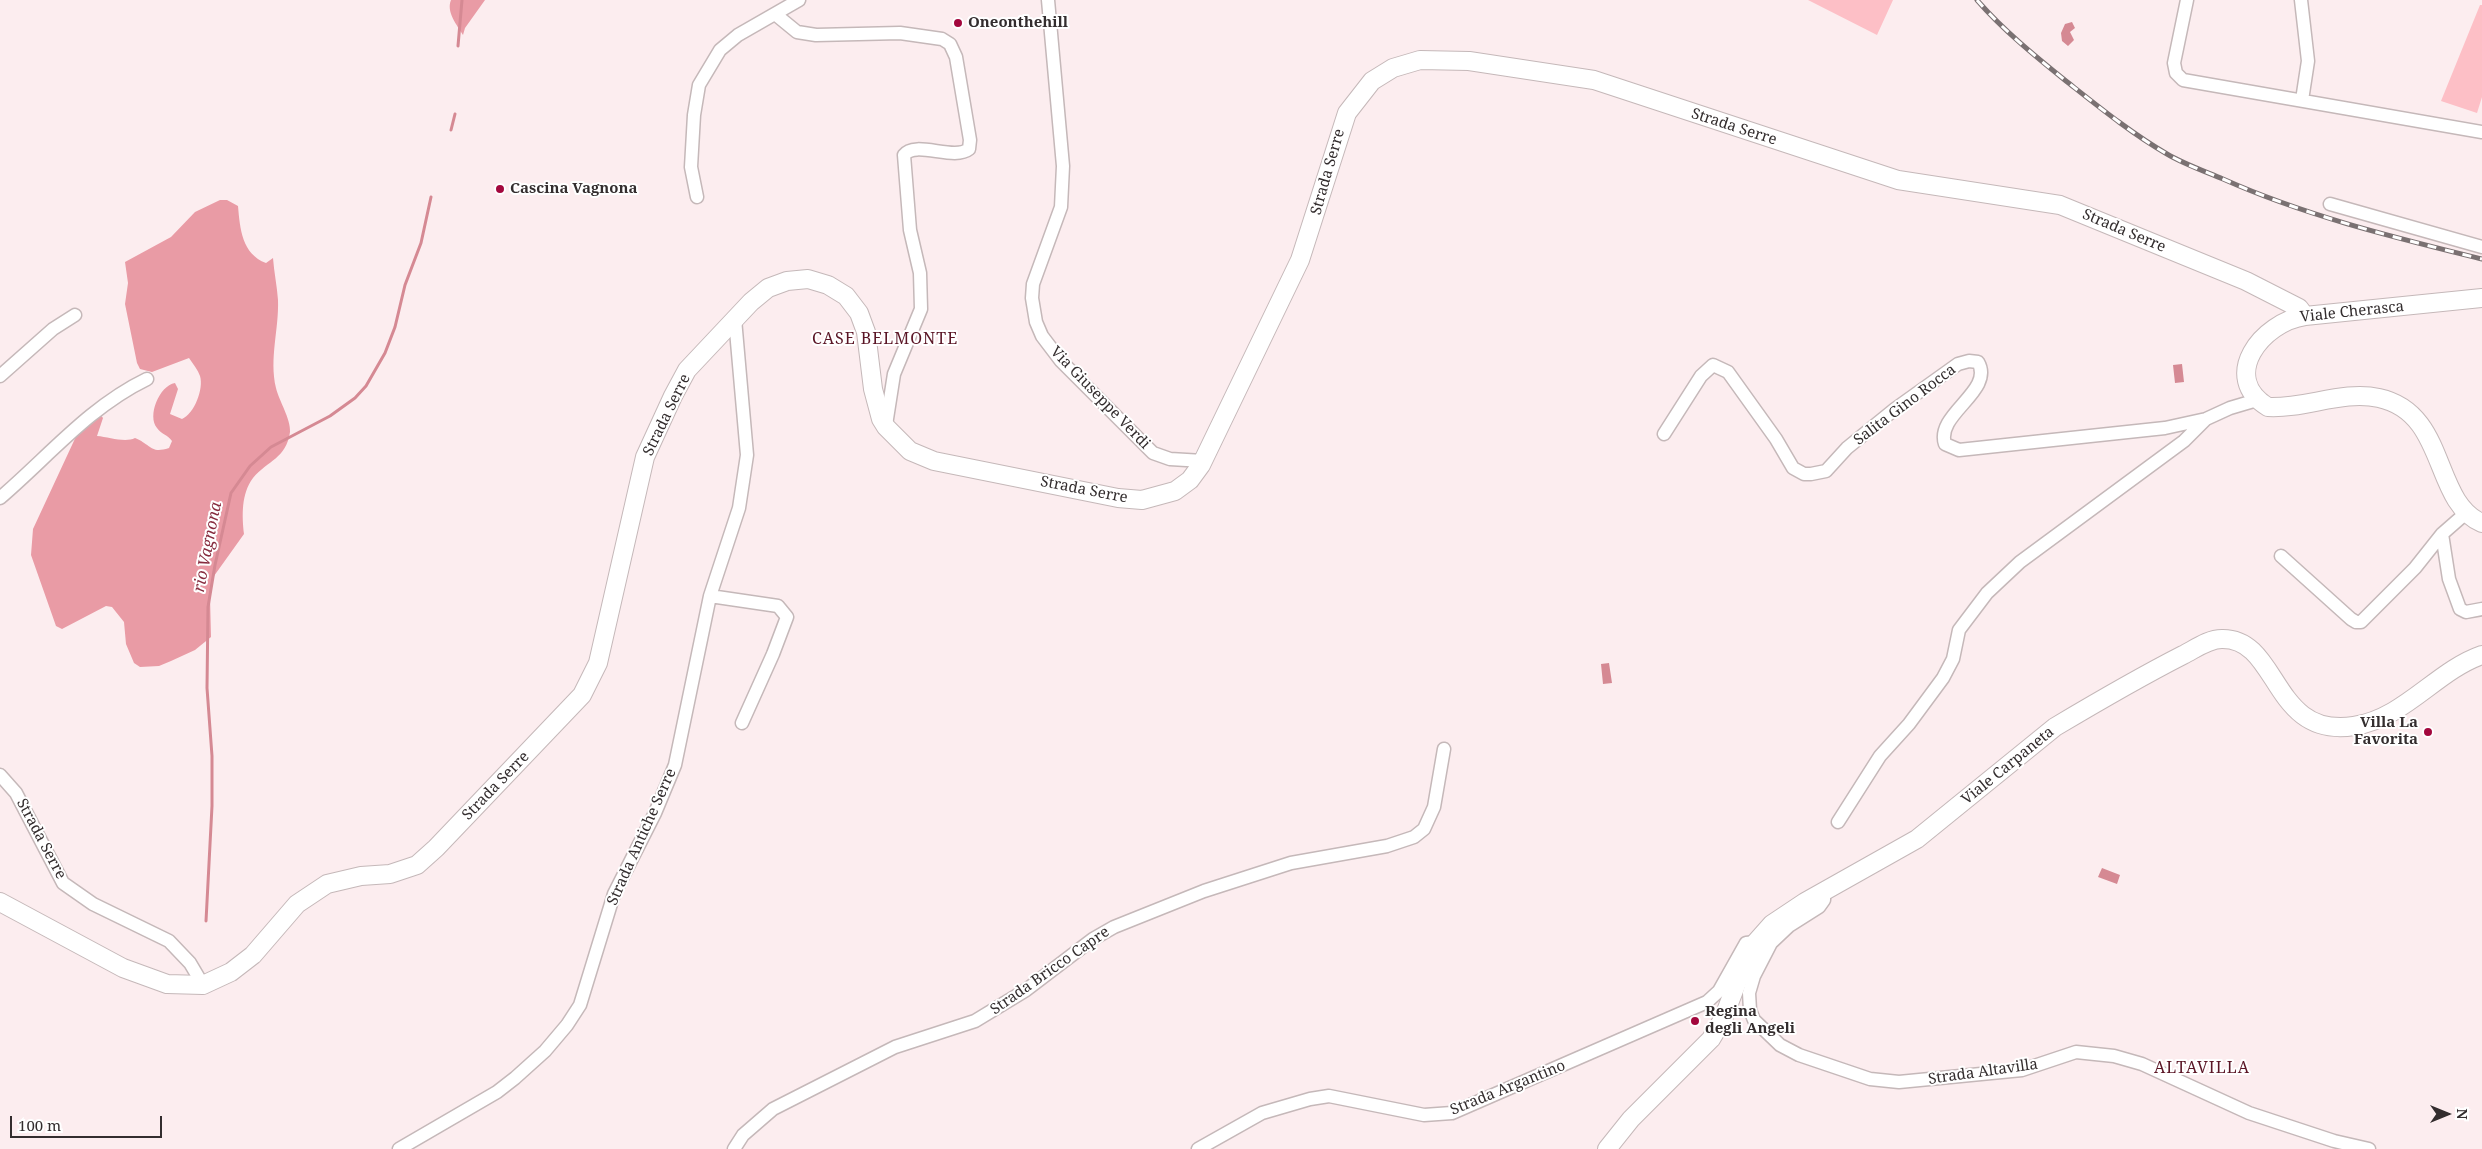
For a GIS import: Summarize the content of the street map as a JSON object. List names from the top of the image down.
{
  "streets": {
    "main road": ["Strada Serre", "Viale Cherasca", "Viale Carpaneta"],
    "street": [
      "Via Giuseppe Verdi",
      "Salita Gino Rocca",
      "Strada Antiche Serre",
      "Strada Bricco Capre",
      "Strada Altavilla",
      "Strada Argantino"
    ]
  },
  "crossings": [
    ["Strada Serre", "Viale Cherasca"],
    ["Strada Serre", "Via Giuseppe Verdi"],
    ["Strada Serre", "Strada Antiche Serre"],
    ["Viale Cherasca", "Salita Gino Rocca"],
    ["Viale Carpaneta", "Strada Altavilla"],
    ["Viale Carpaneta", "Strada Argantino"]
  ],
  "districts": ["CASE BELMONTE", "ALTAVILLA"],
  "water": ["rio Vagnona"],
  "places": [
    "Oneonthehill",
    "Cascina Vagnona",
    "Villa La Favorita",
    "Regina degli Angeli"
  ],
  "scale_bar": "100 m",
  "north": "right"
}
